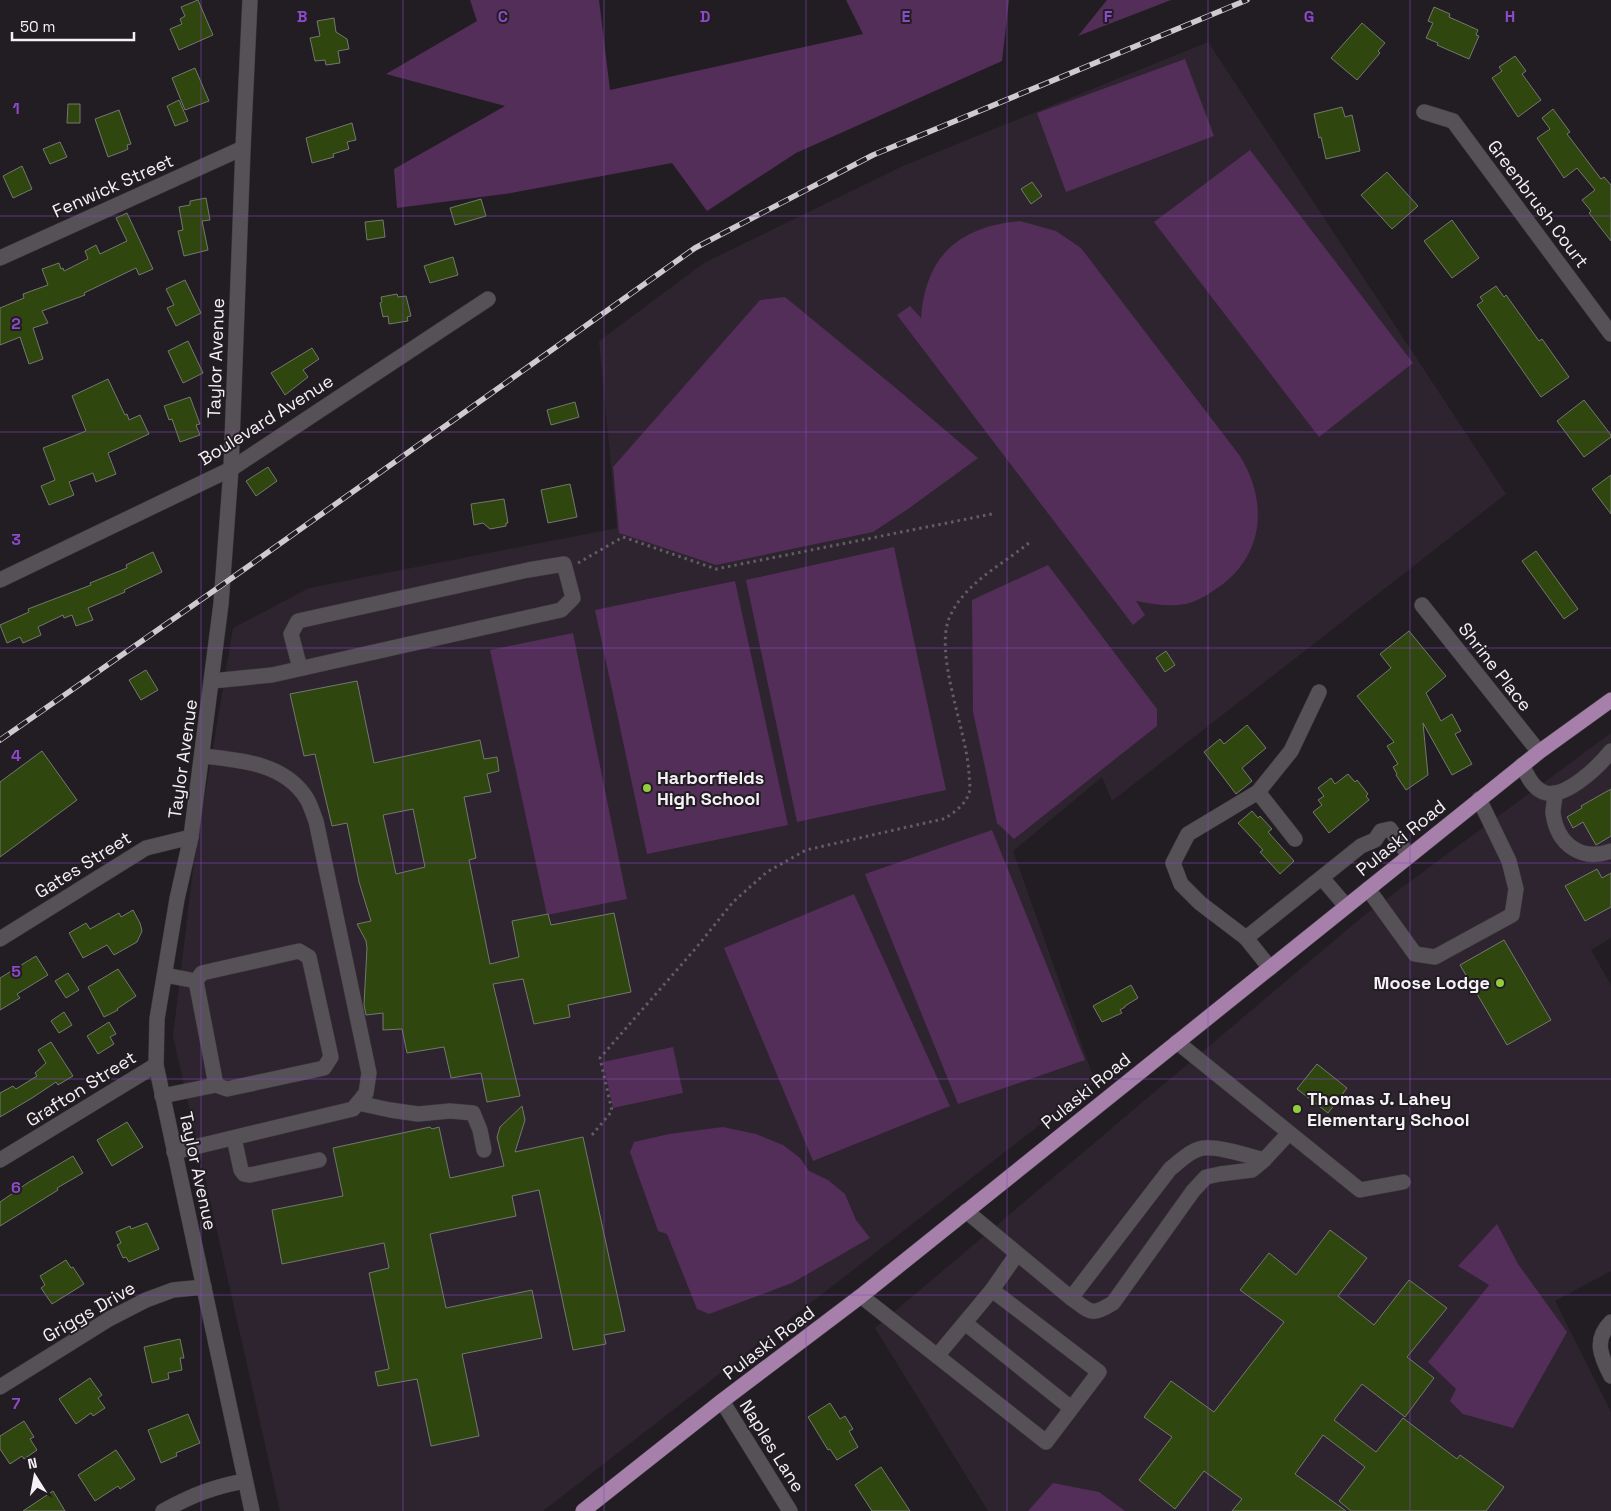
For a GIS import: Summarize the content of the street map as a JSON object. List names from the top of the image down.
{
  "streets": {
    "main road": ["Pulaski Road"],
    "street": [
      "Fenwick Street",
      "Greenbrush Court",
      "Taylor Avenue",
      "Boulevard Avenue",
      "Shrine Place",
      "Gates Street",
      "Grafton Street",
      "Griggs Drive",
      "Naples Lane"
    ]
  },
  "crossings": [
    ["Fenwick Street", "Taylor Avenue"],
    ["Taylor Avenue", "Boulevard Avenue"],
    ["Taylor Avenue", "Gates Street"],
    ["Taylor Avenue", "Grafton Street"],
    ["Taylor Avenue", "Griggs Drive"],
    ["Shrine Place", "Pulaski Road"],
    ["Pulaski Road", "Naples Lane"]
  ],
  "places": ["Harborfields High School", "Moose Lodge", "Thomas J. Lahey Elementary School"],
  "scale_bar": "50 m",
  "north": "top",
  "grid": {
    "columns": [
      "B",
      "C",
      "D",
      "E",
      "F",
      "G",
      "H"
    ],
    "rows": [
      "1",
      "2",
      "3",
      "4",
      "5",
      "6",
      "7"
    ]
  }
}
